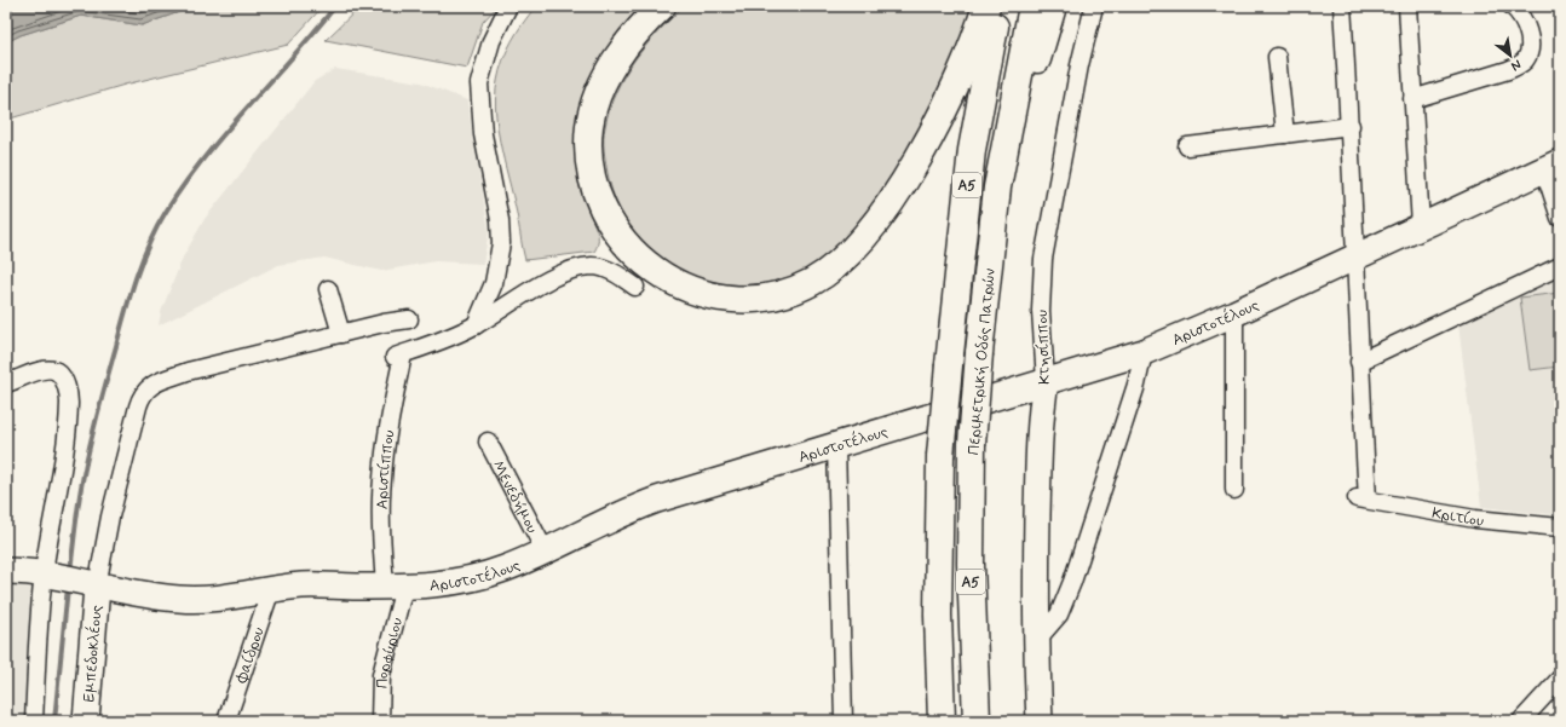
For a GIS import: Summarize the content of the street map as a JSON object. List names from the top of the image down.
{
  "streets": {
    "highway": ["Α5", "Περιμετρική Οδός Πατρών"],
    "main road": ["Αριστοτέλους", "Κτησίππου", "Εμπεδοκλέους"],
    "street": [
      "Αριστίππου",
      "Μενεδήμου",
      "Κριτίου",
      "Πορφύριου",
      "Φαίδρου"
    ]
  },
  "crossings": [
    ["Αριστοτέλους", "Κτησίππου"],
    ["Αριστοτέλους", "Αριστίππου"],
    ["Αριστοτέλους", "Μενεδήμου"],
    ["Αριστοτέλους", "Εμπεδοκλέους"],
    ["Αριστοτέλους", "Πορφύριου"],
    ["Αριστοτέλους", "Φαίδρου"],
    ["Αριστίππου", "Πορφύριου"]
  ],
  "north": "bottom right"
}
